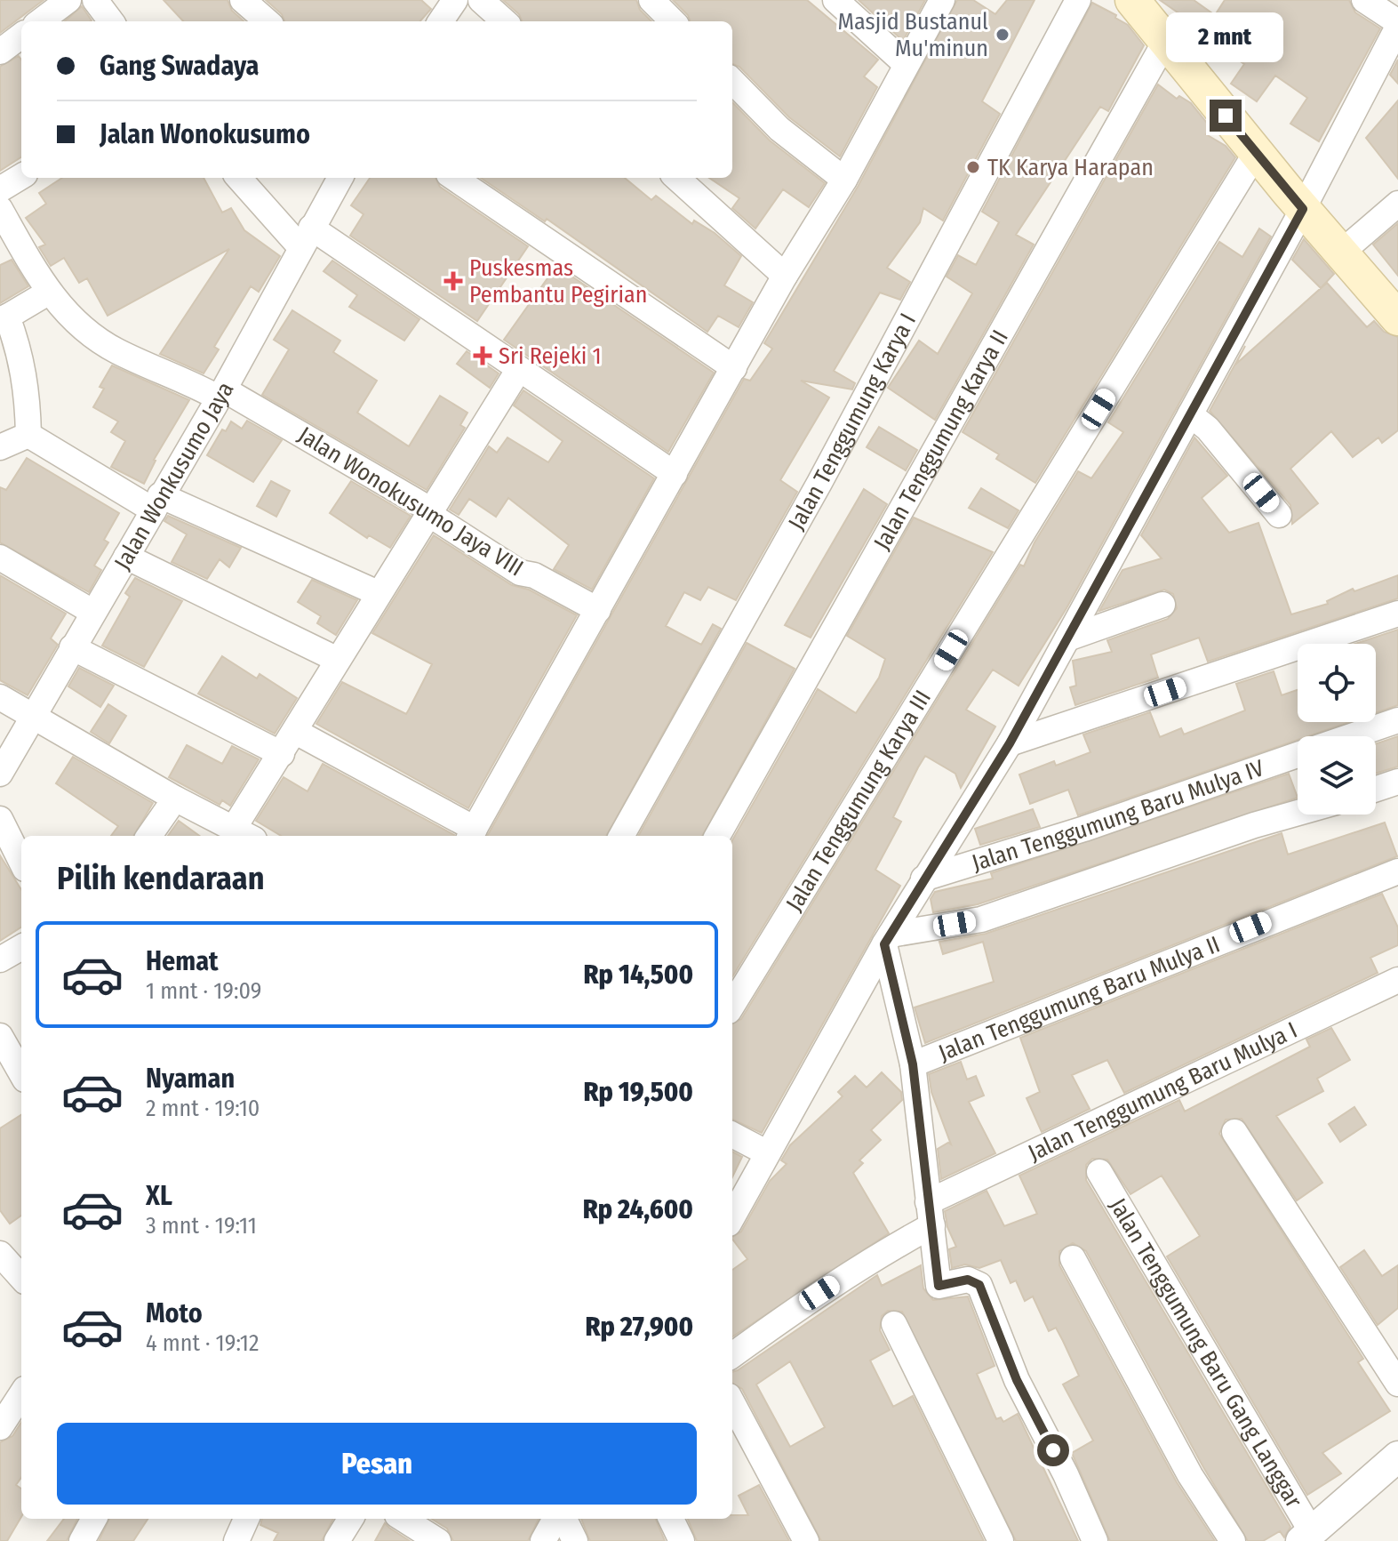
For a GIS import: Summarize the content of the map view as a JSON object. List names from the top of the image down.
{
  "streets": {
    "street": [
      "Jalan Tenggumung Karya I",
      "Jalan Tenggumung Karya II",
      "Jalan Wonkusumo Jaya",
      "Jalan Wonokusumo Jaya VIII",
      "Jalan Tenggumung Karya III",
      "Jalan Tenggumung Baru Mulya IV",
      "Jalan Tenggumung Baru Mulya II",
      "Jalan Tenggumung Baru Mulya I",
      "Jalan Tenggumung Baru Gang Langgar"
    ]
  },
  "crossings": [
    ["Jalan Wonkusumo Jaya", "Jalan Wonokusumo Jaya VIII"]
  ],
  "places": {
    "other": ["Masjid Bustanul Mu'minun", "TK Karya Harapan"],
    "health": ["Puskesmas Pembantu Pegirian", "Sri Rejeki 1"]
  },
  "page": {
    "bubble": "2 mnt",
    "banner": ["Gang Swadaya", "Jalan Wonokusumo"],
    "heading": "Pilih kendaraan",
    "list": [
      {
        "name": "Hemat",
        "note": "1 mnt · 19:09",
        "value": "Rp 14,500"
      },
      {
        "name": "Nyaman",
        "note": "2 mnt · 19:10",
        "value": "Rp 19,500"
      },
      {
        "name": "XL",
        "note": "3 mnt · 19:11",
        "value": "Rp 24,600"
      },
      {
        "name": "Moto",
        "note": "4 mnt · 19:12",
        "value": "Rp 27,900"
      }
    ],
    "buttons": "Pesan"
  }
}
